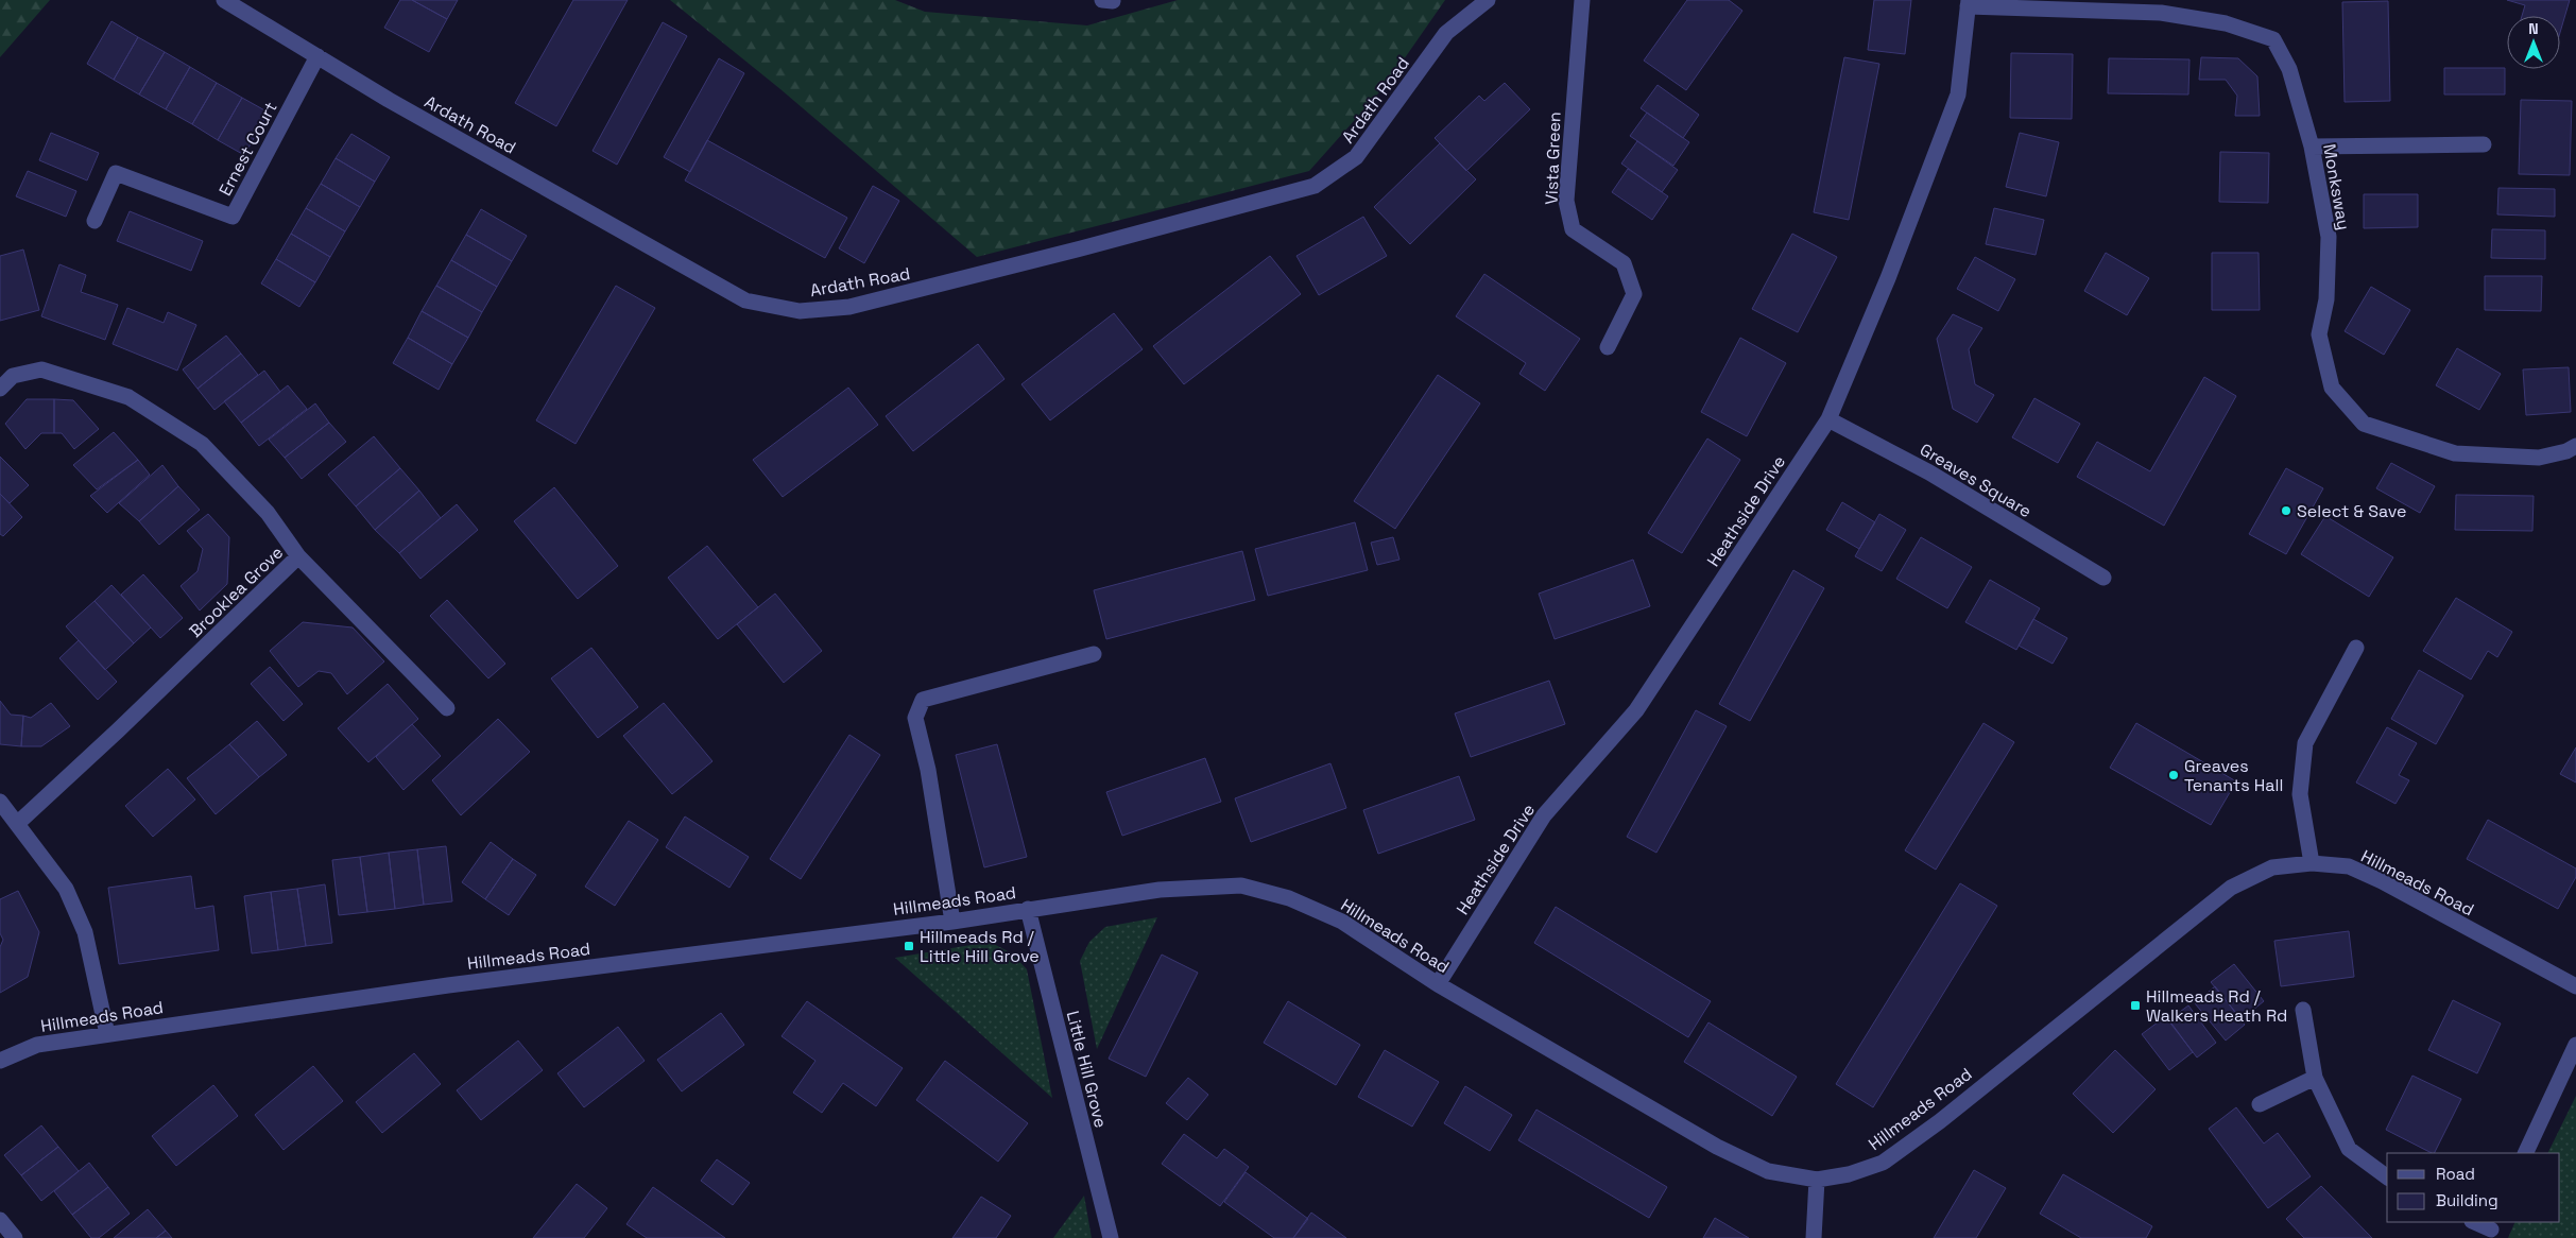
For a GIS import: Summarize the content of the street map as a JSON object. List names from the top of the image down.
{
  "streets": {
    "street": [
      "Ardath Road",
      "Ernest Court",
      "Vista Green",
      "Monksway",
      "Greaves Square",
      "Heathside Drive",
      "Brooklea Grove",
      "Hillmeads Road",
      "Little Hill Grove"
    ]
  },
  "crossings": [
    ["Ardath Road", "Ernest Court"],
    ["Monksway", "Heathside Drive"],
    ["Greaves Square", "Heathside Drive"],
    ["Heathside Drive", "Hillmeads Road"],
    ["Hillmeads Road", "Little Hill Grove"]
  ],
  "places": {
    "other": ["Select & Save", "Greaves Tenants Hall"],
    "transit": ["Hillmeads Rd / Little Hill Grove", "Hillmeads Rd / Walkers Heath Rd"]
  },
  "legend": ["Road", "Building"],
  "north": "top"
}
